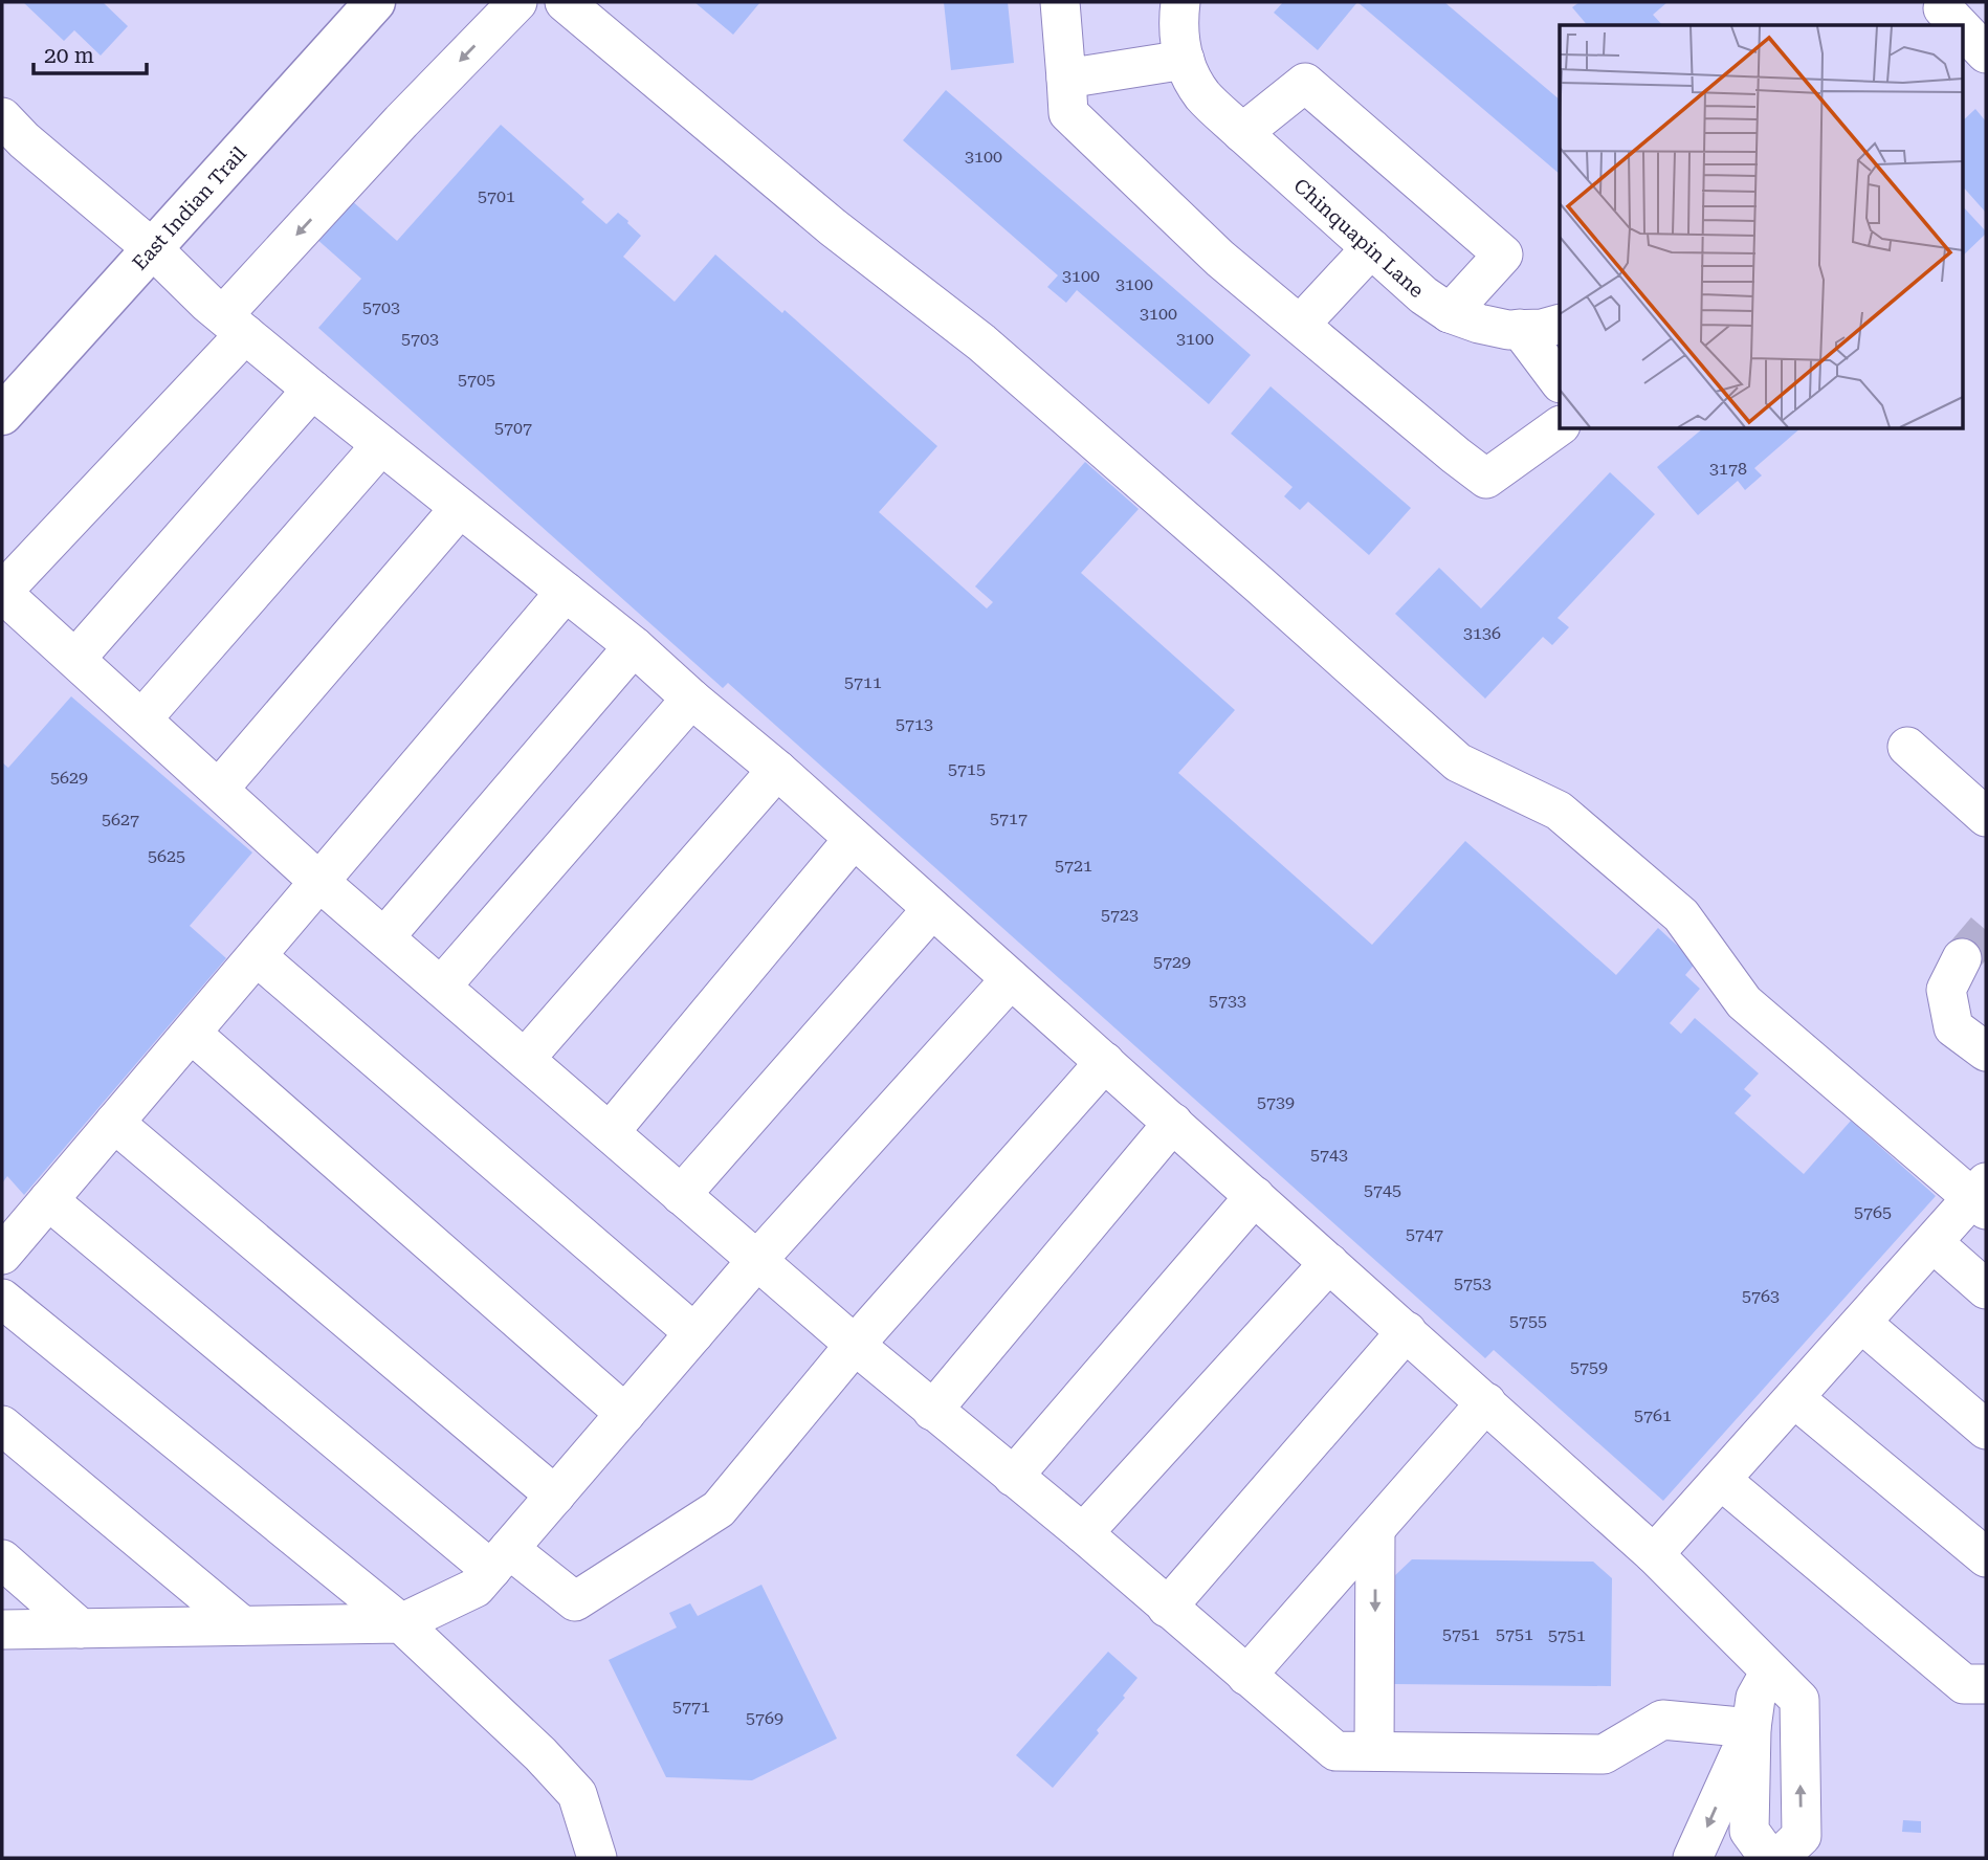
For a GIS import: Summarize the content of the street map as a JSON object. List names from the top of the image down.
{
  "streets": {
    "main road": ["East Indian Trail"],
    "street": ["Chinquapin Lane"]
  },
  "house_numbers": [
    "3100",
    "5701",
    "3100",
    "3100",
    "5703",
    "3100",
    "5703",
    "3100",
    "5705",
    "5707",
    "3178",
    "3136",
    "5711",
    "5713",
    "5715",
    "5629",
    "5717",
    "5627",
    "5625",
    "5721",
    "5723",
    "5729",
    "5733",
    "5739",
    "5743",
    "5745",
    "5765",
    "5747",
    "5753",
    "5763",
    "5755",
    "5759",
    "5761",
    "5751",
    "5751",
    "5751",
    "5771",
    "5769"
  ],
  "scale_bar": "20 m"
}
